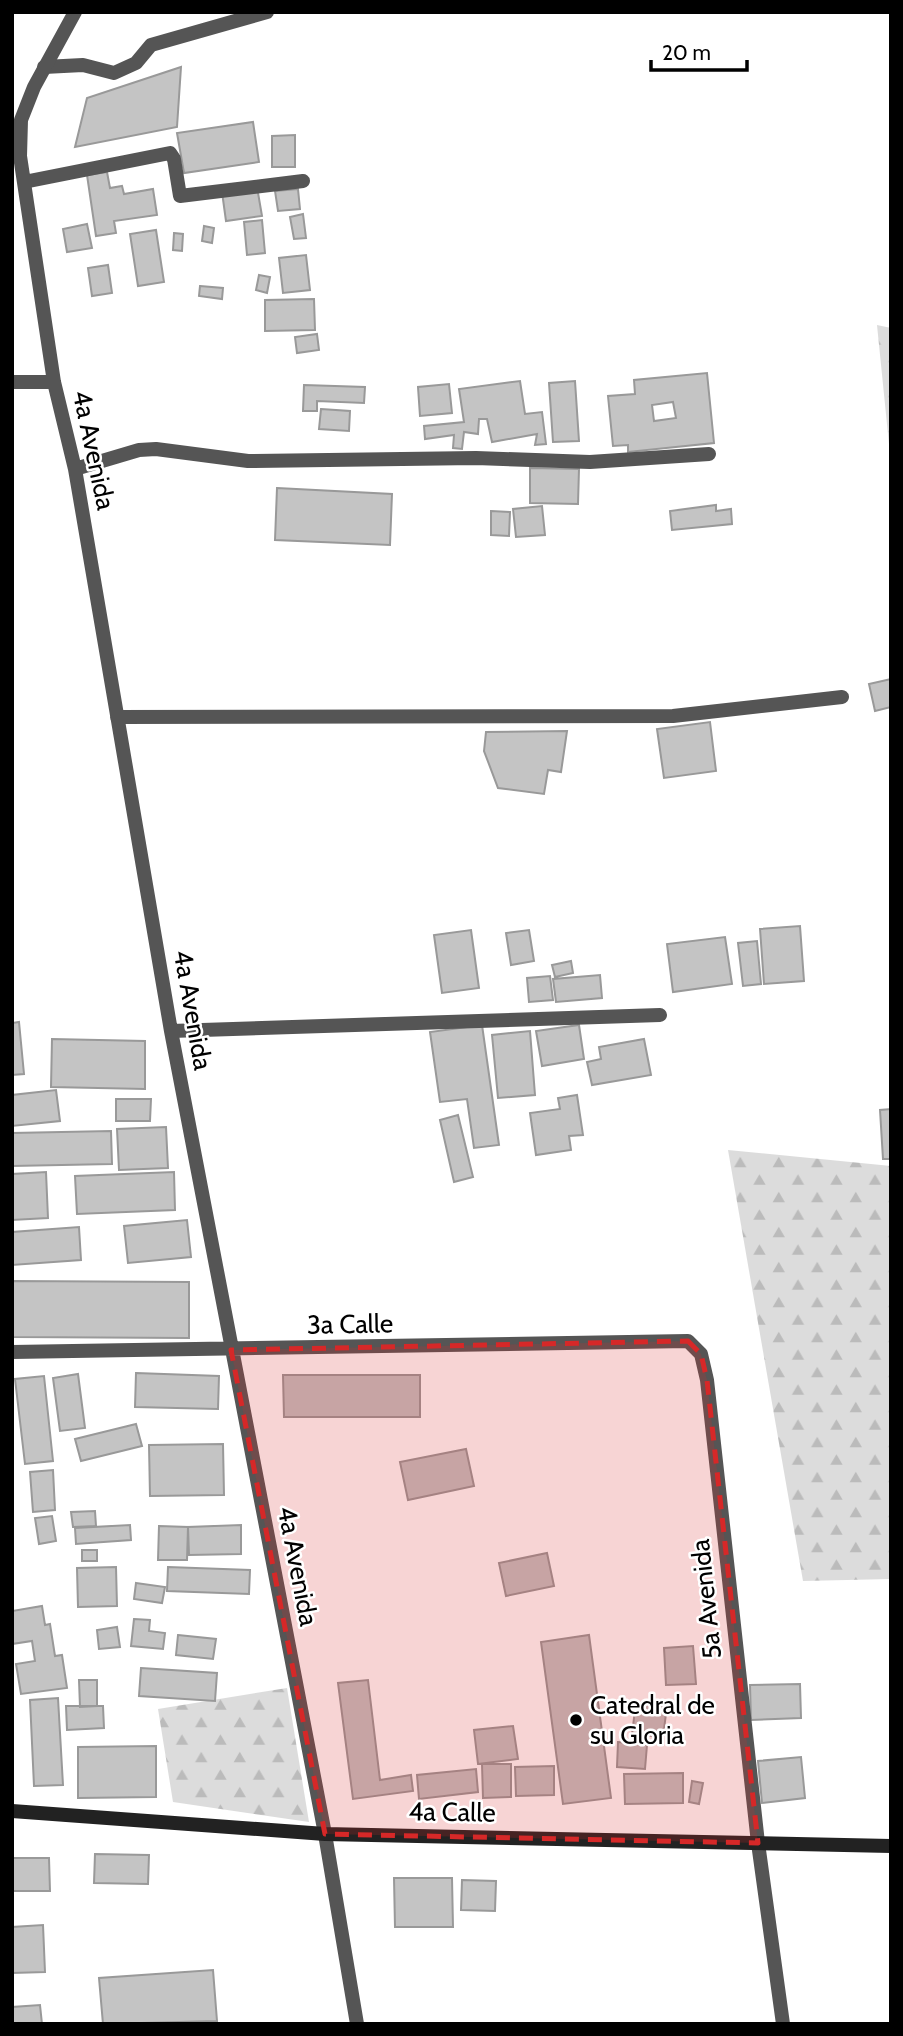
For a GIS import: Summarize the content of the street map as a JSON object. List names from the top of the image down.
{
  "streets": {
    "main road": ["4a Calle"],
    "street": ["4a Avenida", "3a Calle", "5a Avenida"]
  },
  "crossings": [
    ["4a Avenida", "3a Calle"],
    ["4a Avenida", "4a Calle"],
    ["3a Calle", "5a Avenida"],
    ["5a Avenida", "4a Calle"]
  ],
  "places": ["Catedral de su Gloria"],
  "scale_bar": "20 m"
}
